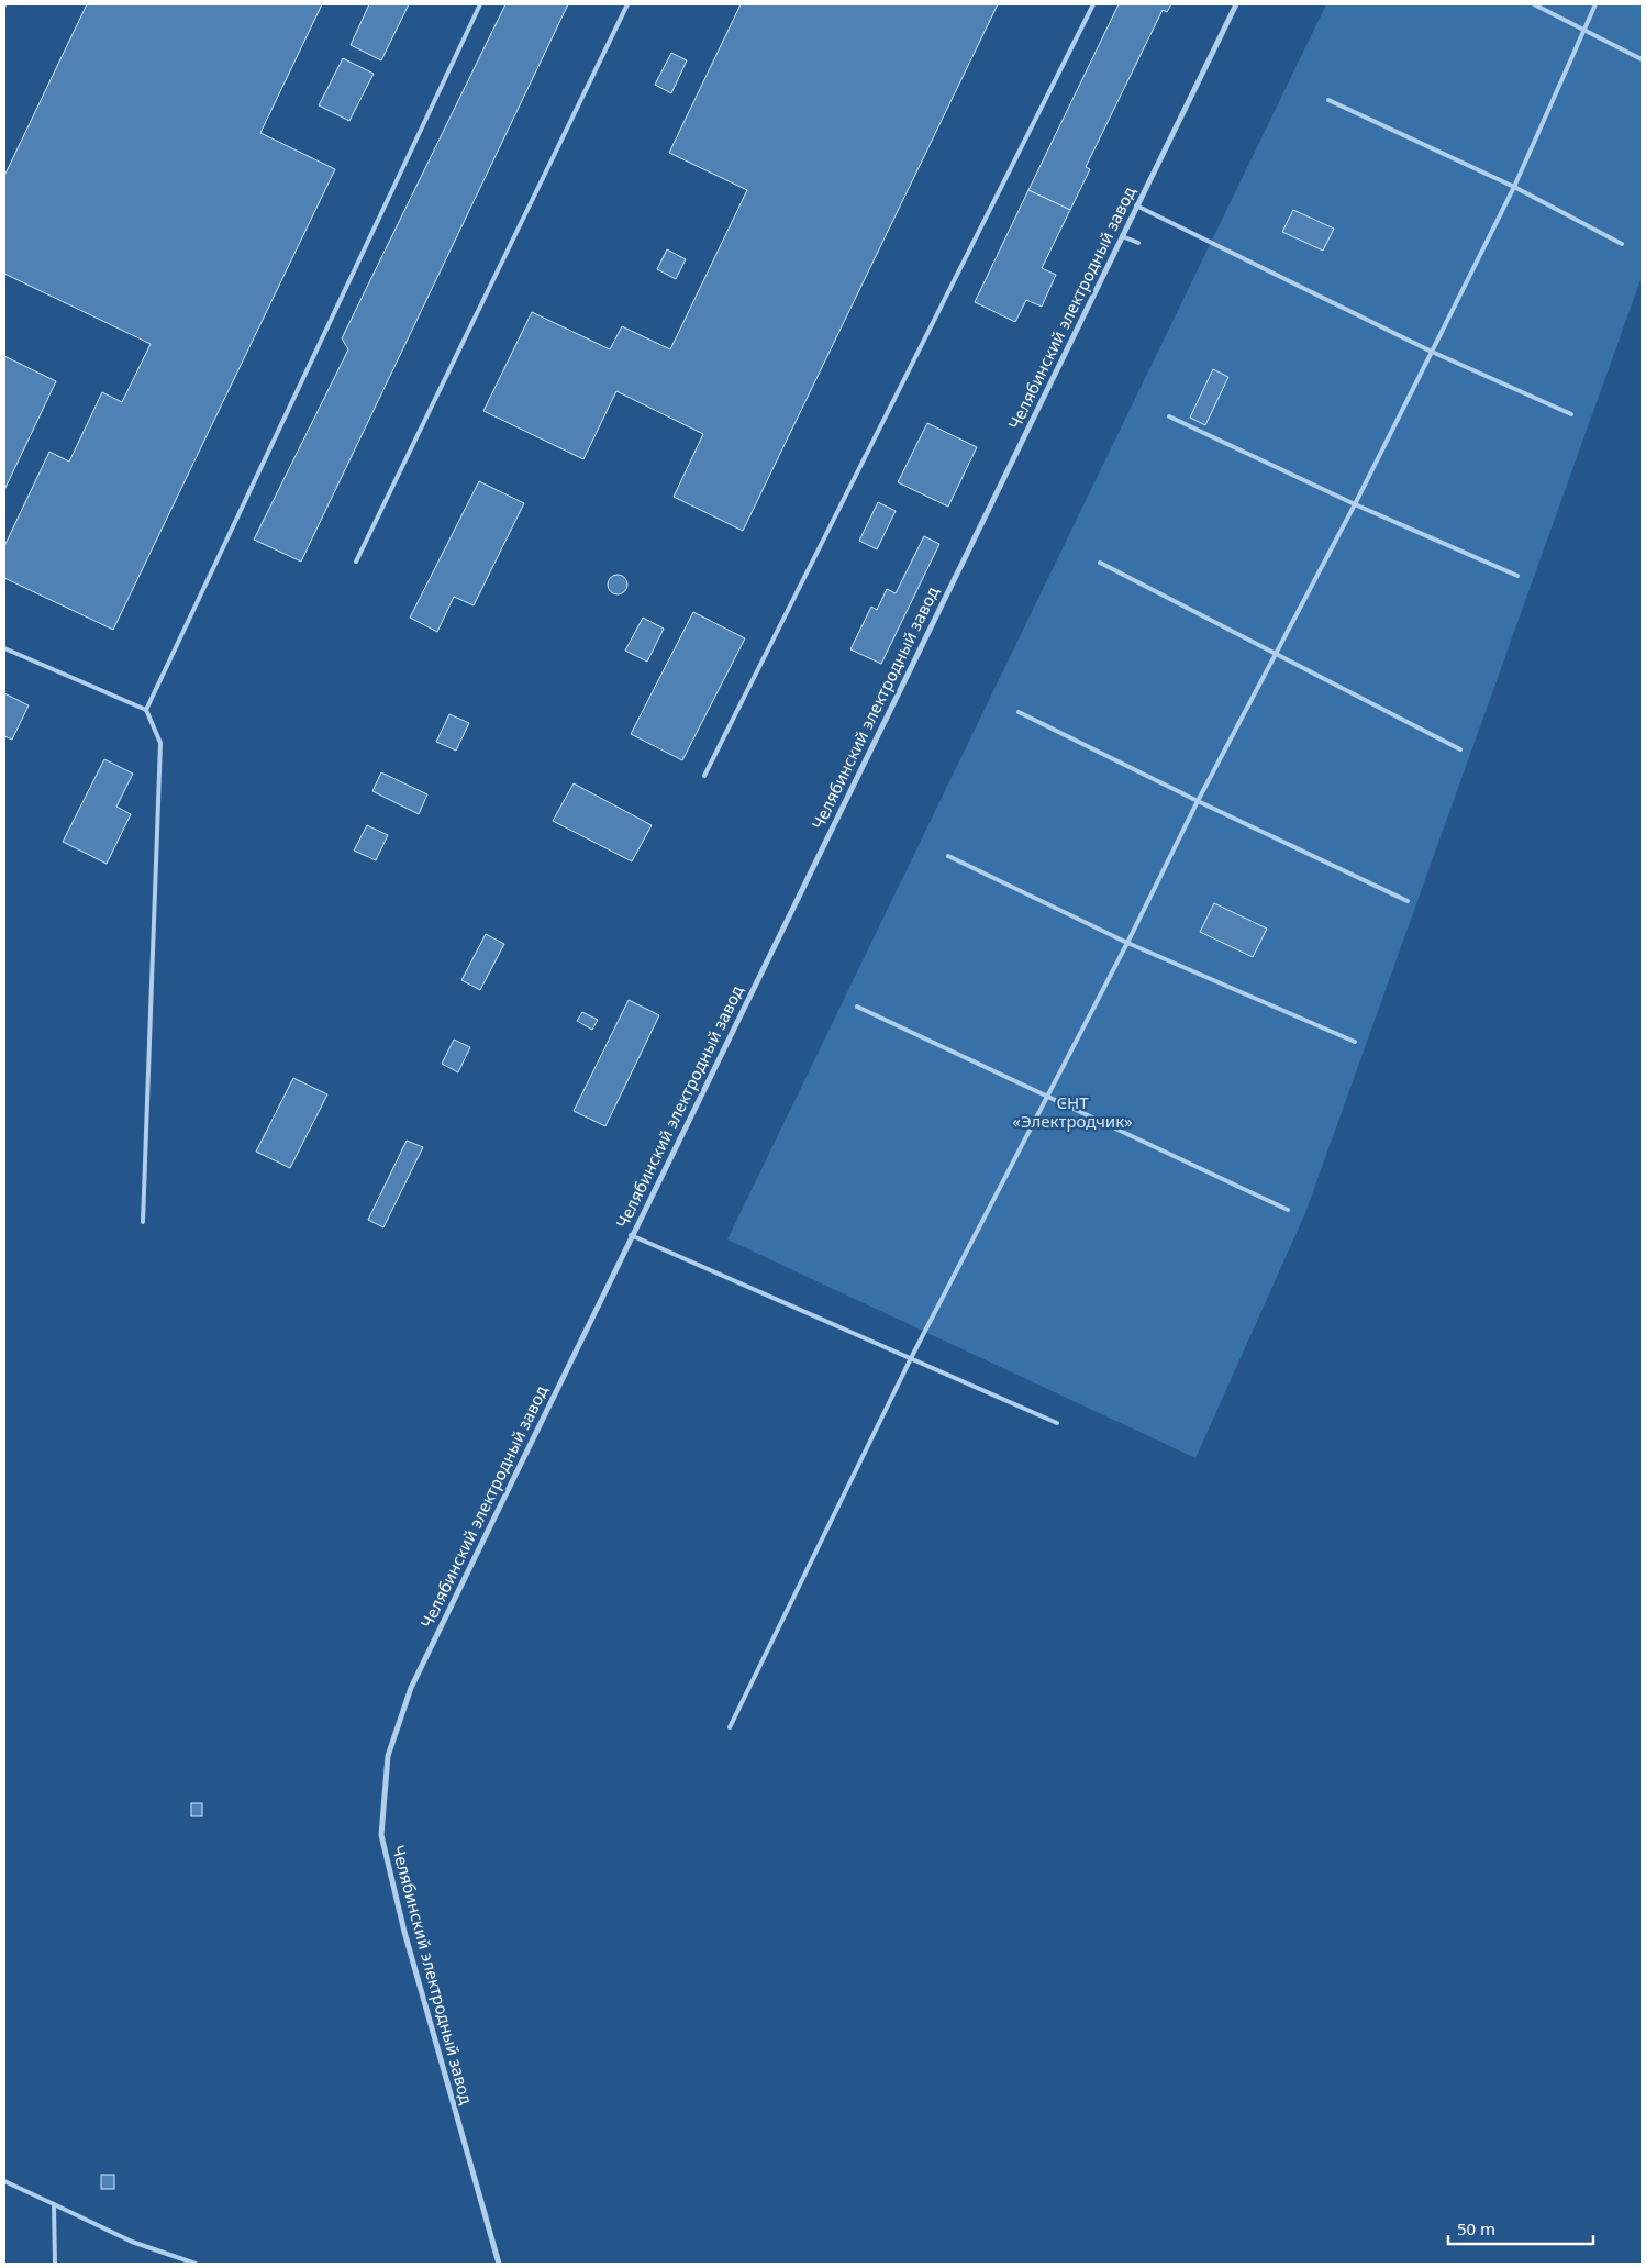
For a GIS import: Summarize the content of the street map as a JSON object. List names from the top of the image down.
{
  "streets": {
    "street": ["Челябинский электродный завод"]
  },
  "parks": ["СНТ «Электродчик»"],
  "scale_bar": "50 m"
}
